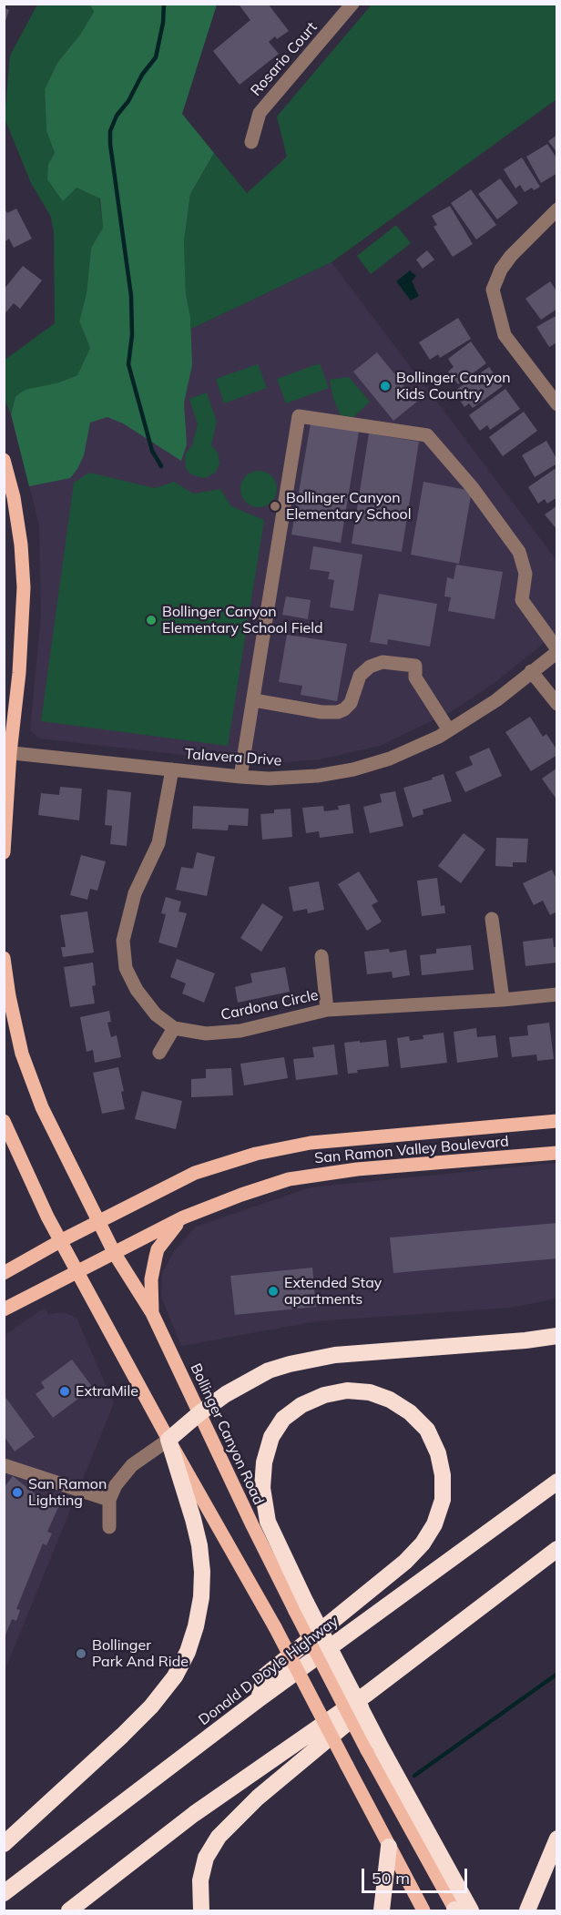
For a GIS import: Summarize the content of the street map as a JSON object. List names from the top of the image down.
{
  "streets": {
    "highway": ["Donald D Doyle Highway"],
    "main road": ["San Ramon Valley Boulevard", "Bollinger Canyon Road"],
    "street": ["Rosario Court", "Talavera Drive", "Cardona Circle"]
  },
  "crossings": [
    ["Talavera Drive", "Cardona Circle"],
    ["San Ramon Valley Boulevard", "Bollinger Canyon Road"]
  ],
  "places": [
    "Bollinger Canyon Kids Country",
    "Bollinger Canyon Elementary School",
    "Bollinger Canyon Elementary School Field",
    "Extended Stay apartments",
    "ExtraMile",
    "San Ramon Lighting",
    "Bollinger Park And Ride"
  ],
  "scale_bar": "50 m"
}
